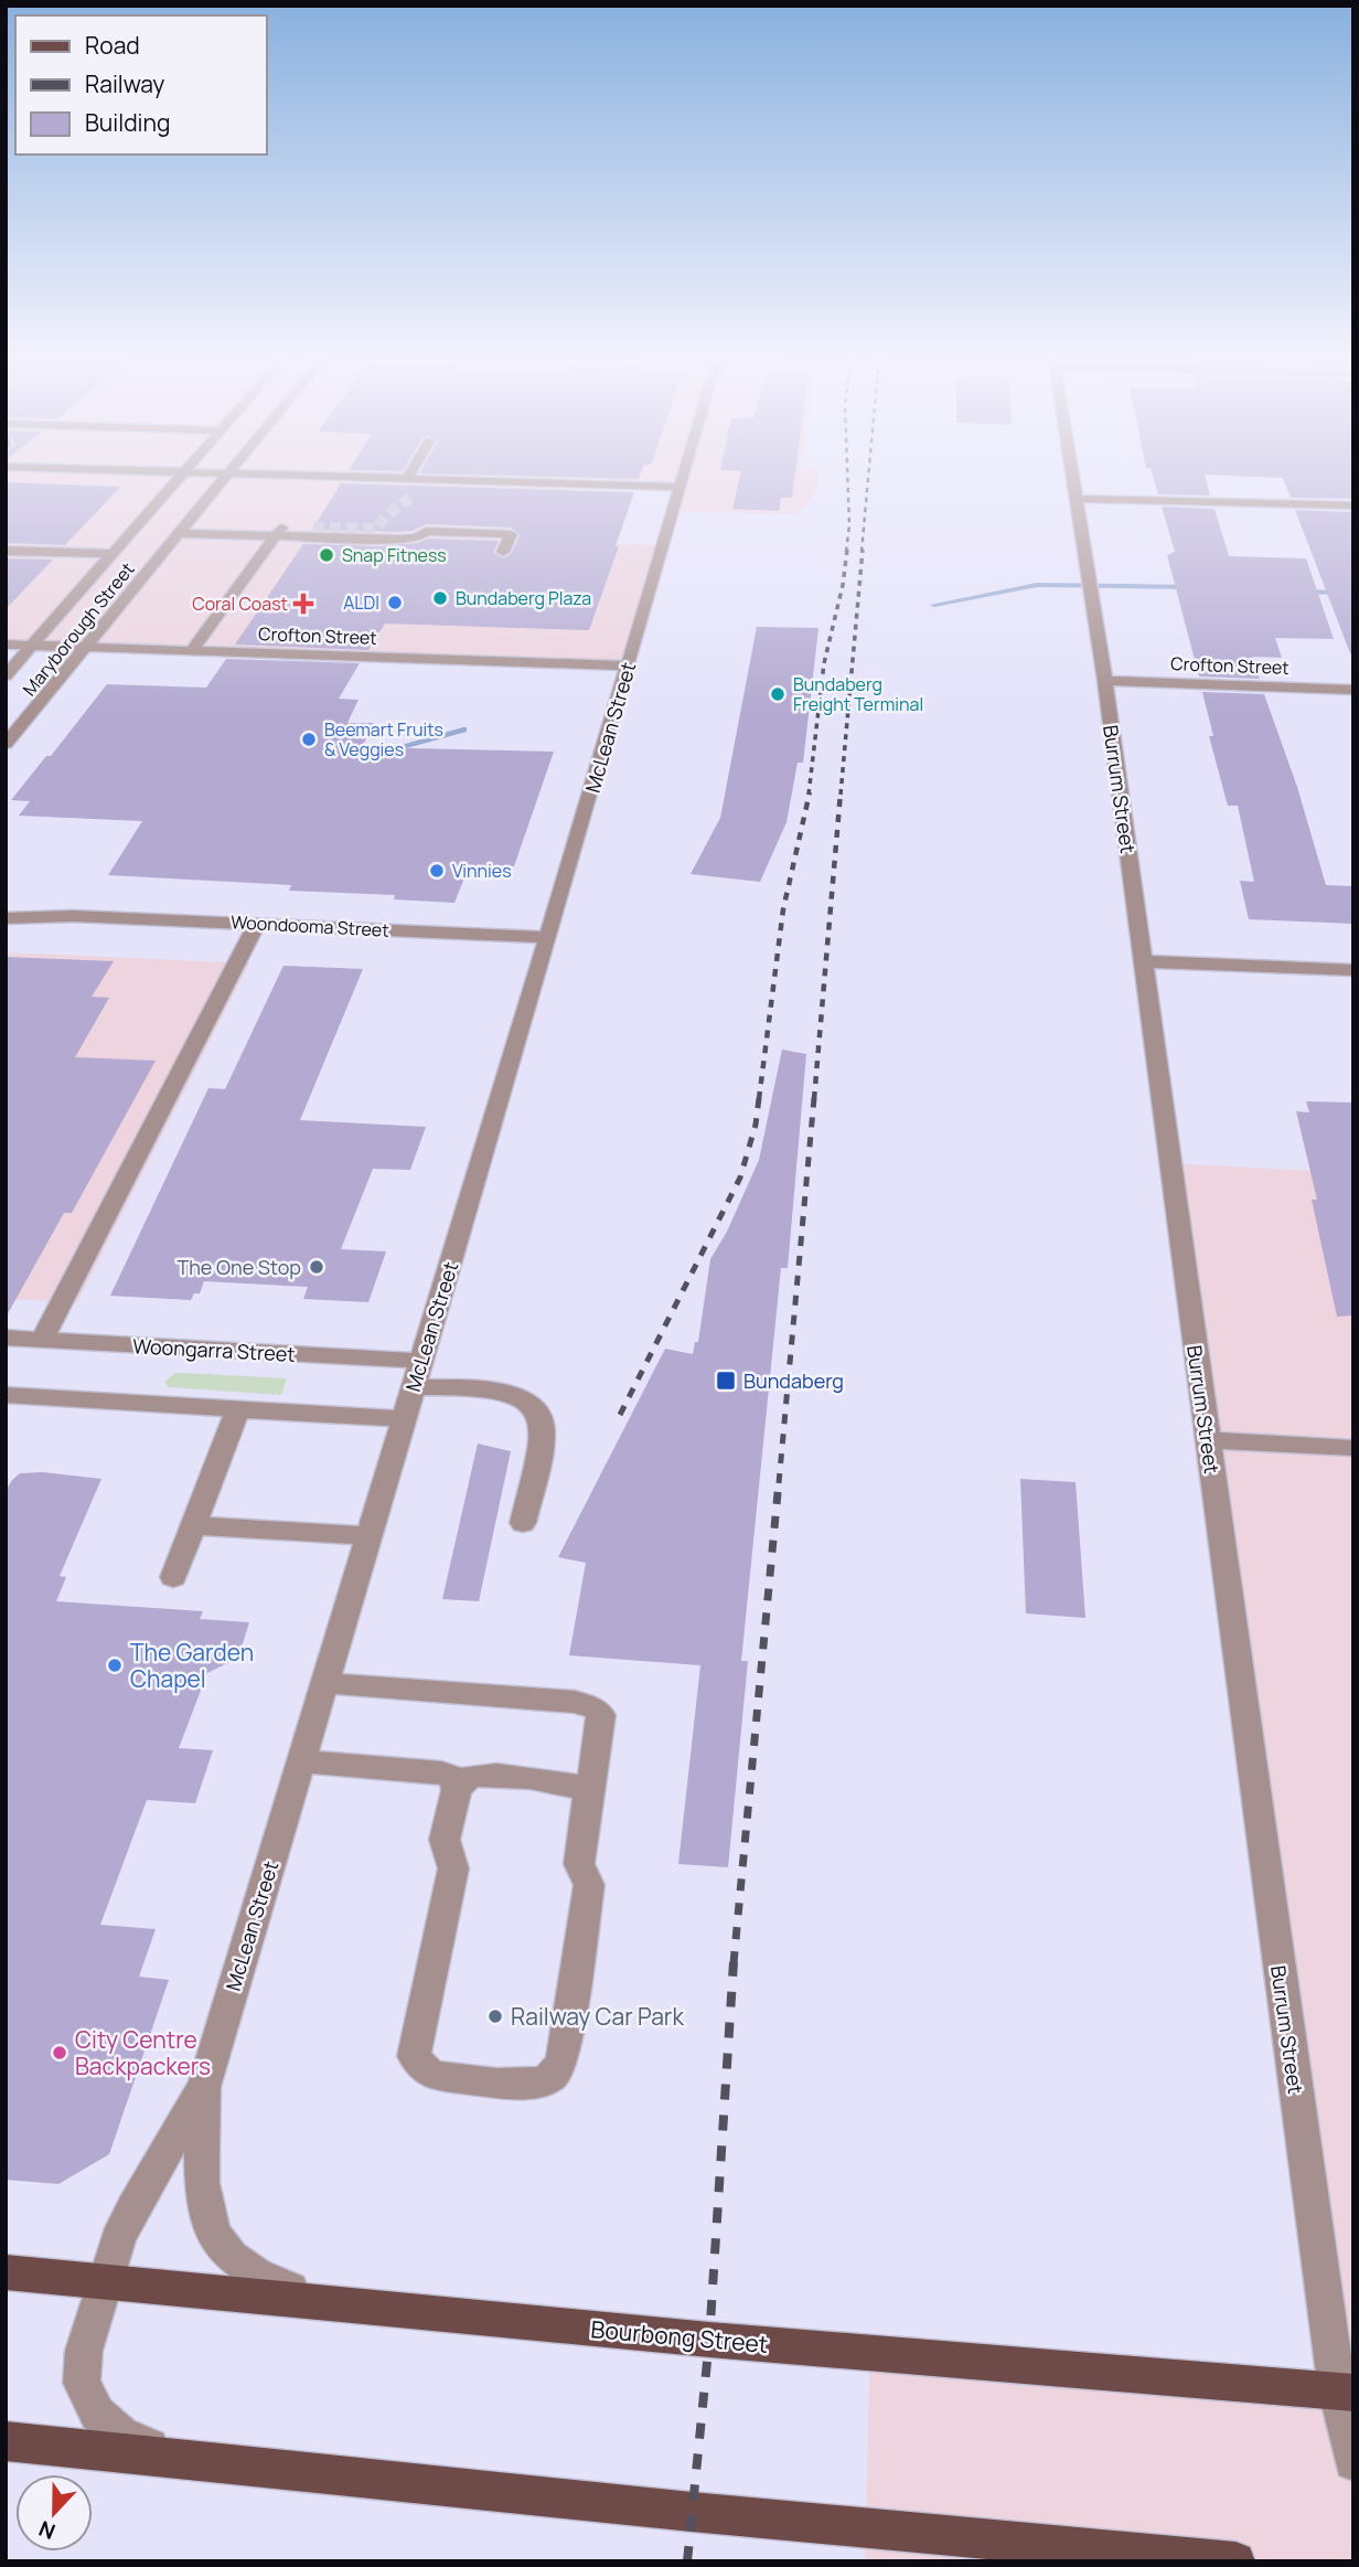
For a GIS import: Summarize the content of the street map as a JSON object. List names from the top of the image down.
{
  "streets": {
    "main road": ["Bourbong Street"],
    "street": [
      "Maryborough Street",
      "Crofton Street",
      "McLean Street",
      "Burrum Street",
      "Woondooma Street",
      "Woongarra Street"
    ]
  },
  "crossings": [
    ["Maryborough Street", "Crofton Street"],
    ["Crofton Street", "McLean Street"],
    ["Crofton Street", "Burrum Street"],
    ["McLean Street", "Woondooma Street"],
    ["McLean Street", "Woongarra Street"],
    ["McLean Street", "Bourbong Street"],
    ["Burrum Street", "Bourbong Street"]
  ],
  "places": {
    "other": [
      "Snap Fitness",
      "Bundaberg Plaza",
      "ALDI",
      "Bundaberg Freight Terminal",
      "Beemart Fruits & Veggies",
      "Vinnies",
      "The One Stop",
      "The Garden Chapel",
      "Railway Car Park",
      "City Centre Backpackers"
    ],
    "health": ["Coral Coast"],
    "transit": ["Bundaberg"]
  },
  "legend": ["Road", "Railway", "Building"],
  "north": "bottom"
}
